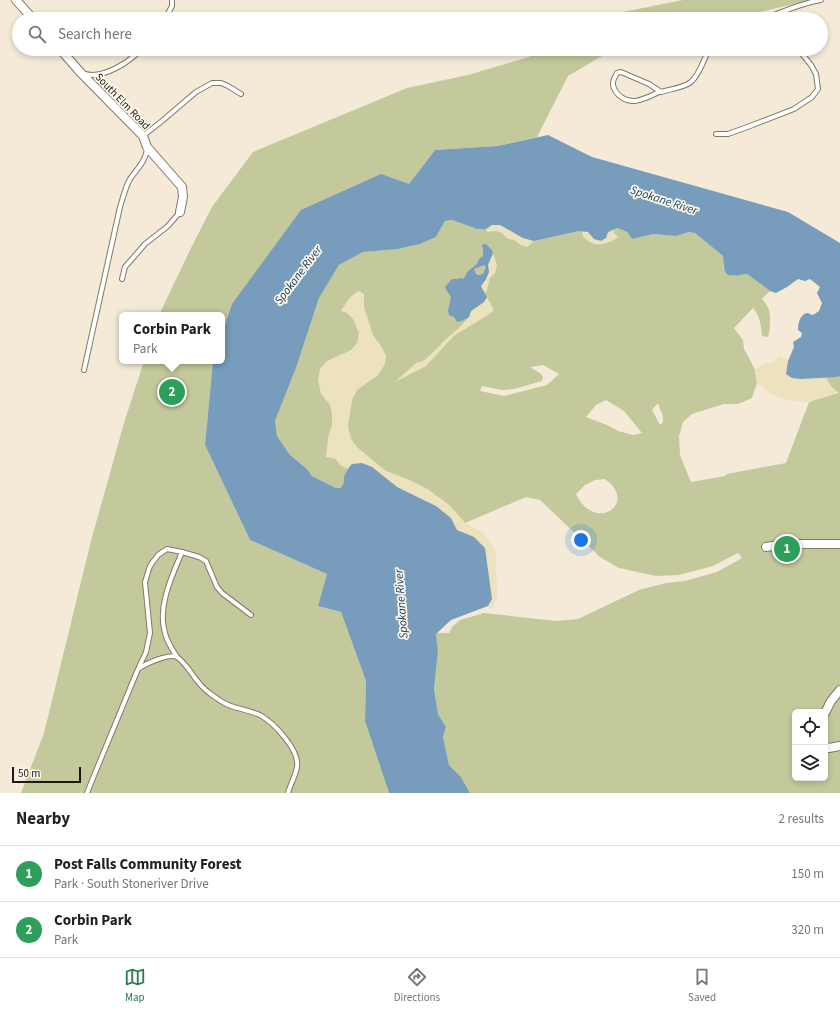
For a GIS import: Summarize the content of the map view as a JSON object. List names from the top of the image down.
{
  "streets": {
    "street": ["South Elm Road"]
  },
  "water": ["Spokane River"],
  "scale_bar": "50 m",
  "page": {
    "search": "Search here",
    "popup": ["Corbin Park", "Park"],
    "pins": ["2", "1"],
    "scale": "50 m",
    "heading": ["Nearby", "2 results"],
    "list": [
      {
        "mark": "1",
        "name": "Post Falls Community Forest",
        "note": "Park · South Stoneriver Drive",
        "value": "150 m"
      },
      {
        "mark": "2",
        "name": "Corbin Park",
        "note": "Park",
        "value": "320 m"
      }
    ],
    "nav": ["Map", "Directions", "Saved"]
  }
}
